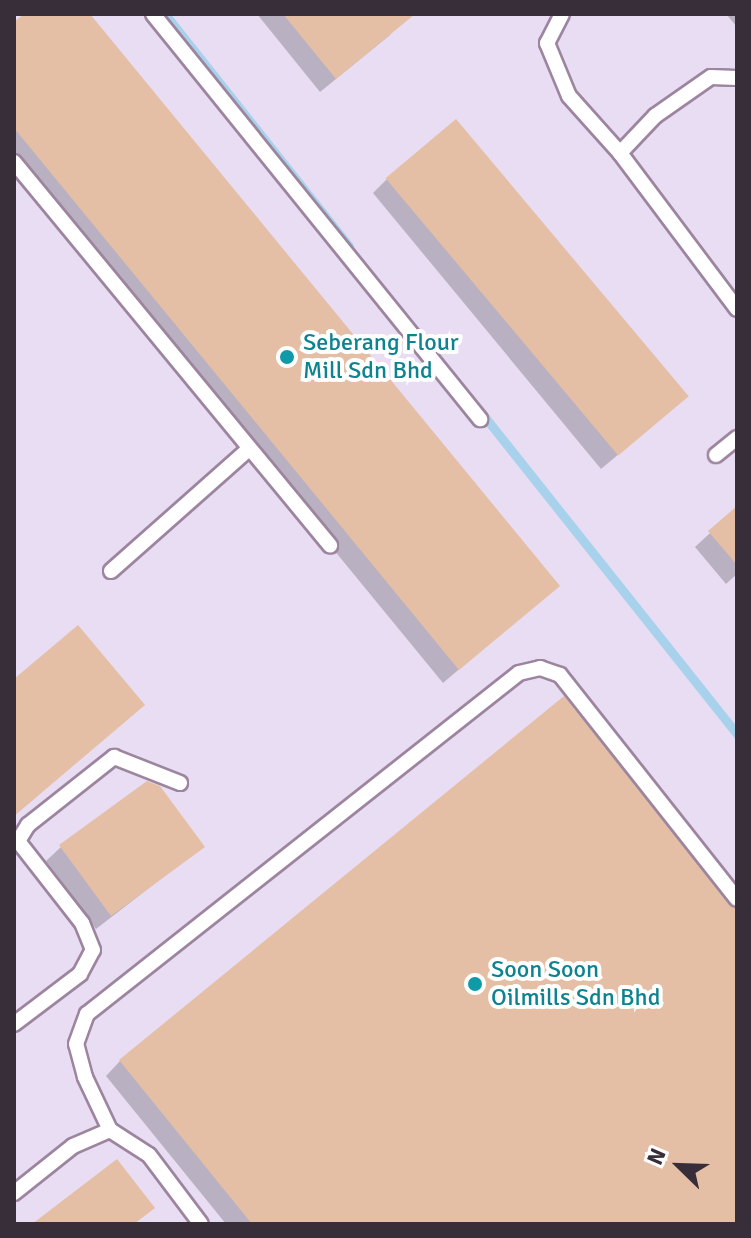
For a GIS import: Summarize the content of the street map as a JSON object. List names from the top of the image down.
{
  "places": ["Seberang Flour Mill Sdn Bhd", "Soon Soon Oilmills Sdn Bhd"],
  "north": "top left"
}
